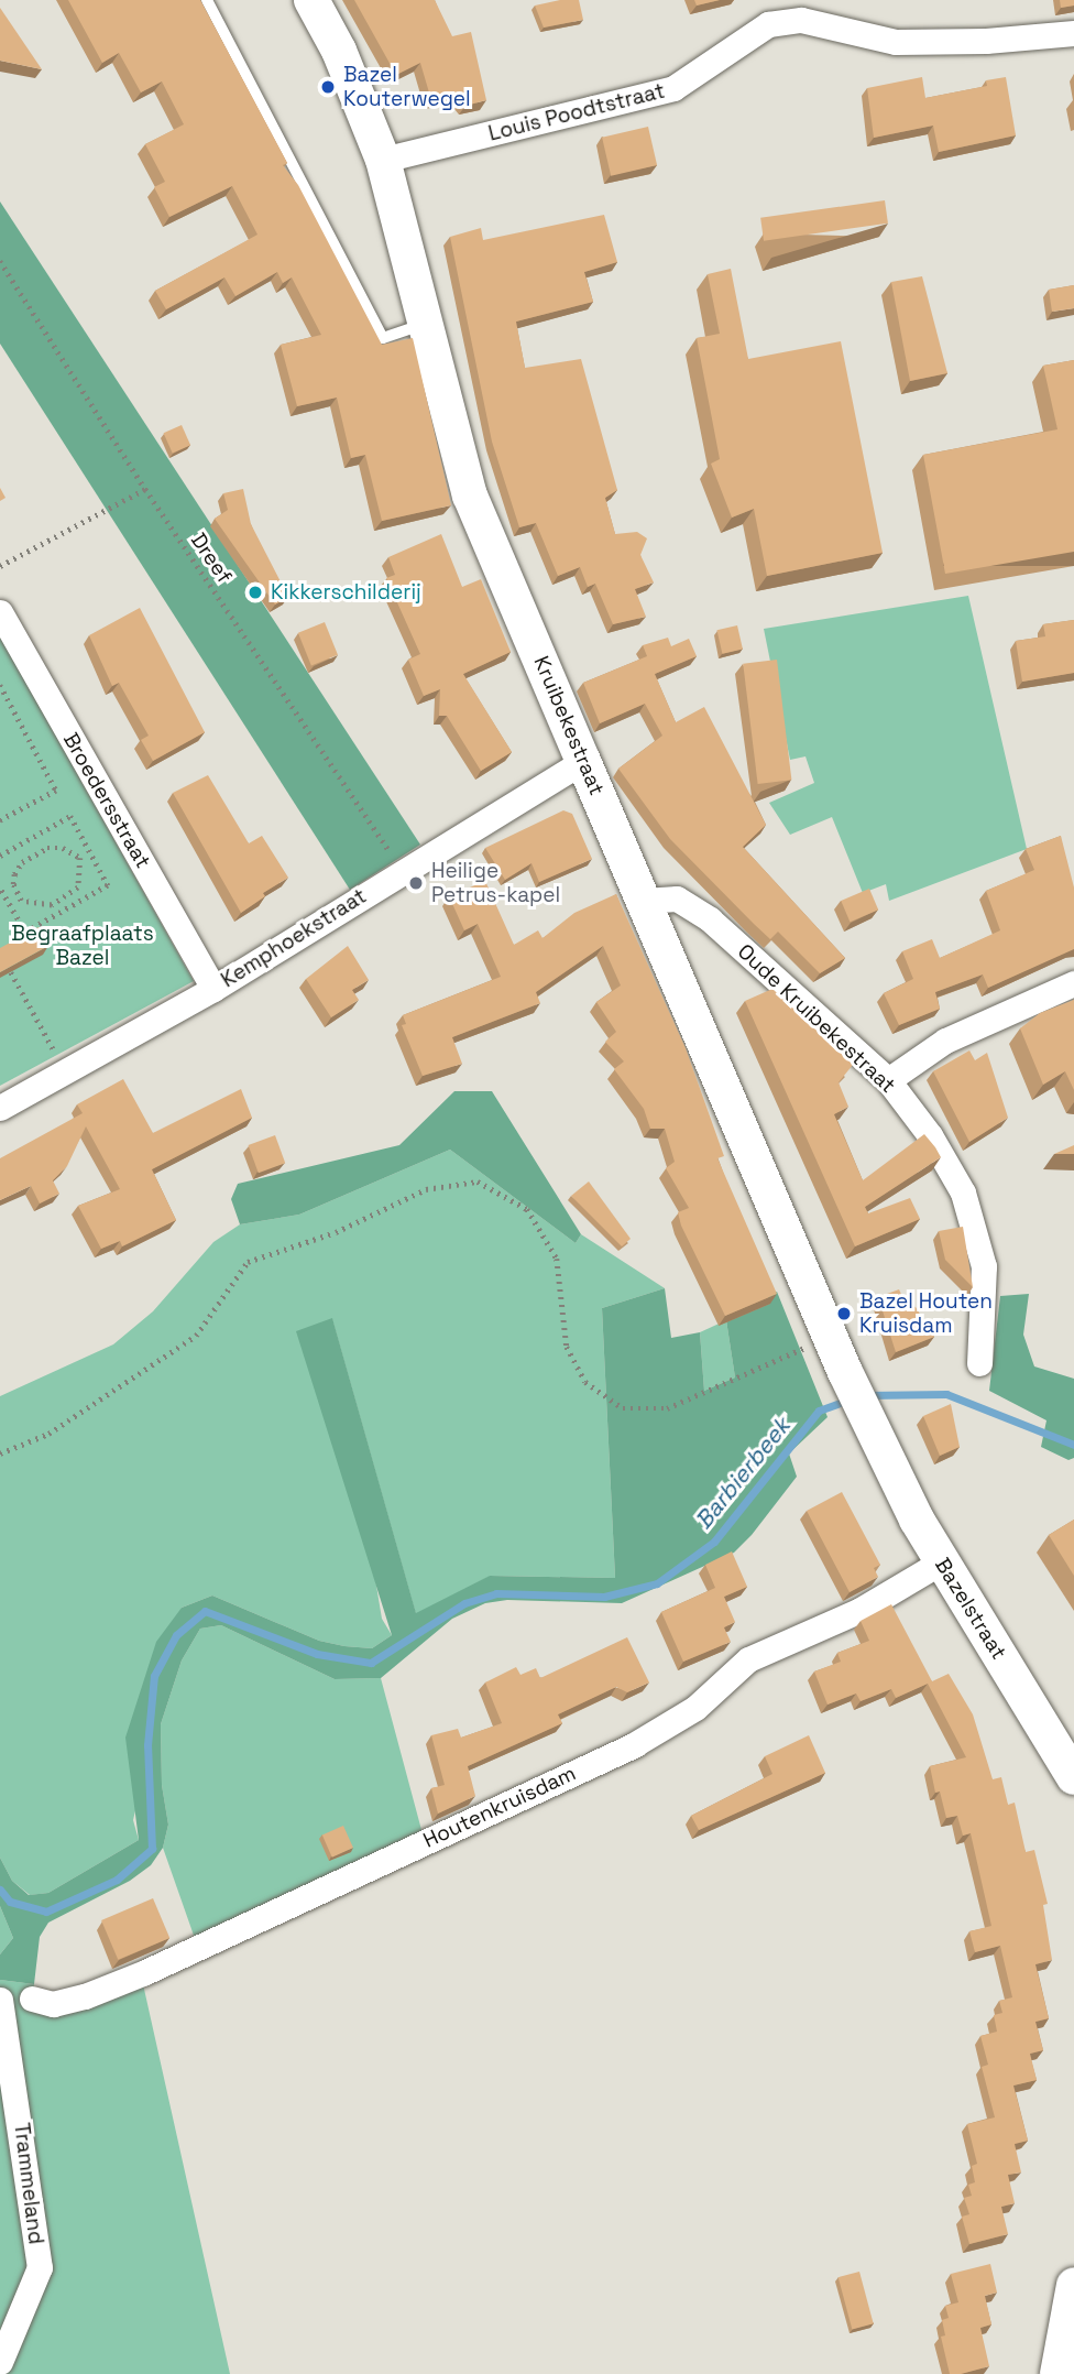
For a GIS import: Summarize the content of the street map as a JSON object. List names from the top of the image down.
{
  "streets": {
    "main road": ["Kruibekestraat", "Bazelstraat"],
    "street": [
      "Louis Poodtstraat",
      "Broedersstraat",
      "Kemphoekstraat",
      "Oude Kruibekestraat",
      "Houtenkruisdam",
      "Trammeland"
    ],
    "path": ["Dreef"]
  },
  "crossings": [
    ["Louis Poodtstraat", "Kruibekestraat"],
    ["Dreef", "Kemphoekstraat"],
    ["Kruibekestraat", "Kemphoekstraat"],
    ["Kruibekestraat", "Oude Kruibekestraat"],
    ["Kruibekestraat", "Bazelstraat"],
    ["Broedersstraat", "Kemphoekstraat"],
    ["Bazelstraat", "Houtenkruisdam"]
  ],
  "water": ["Barbierbeek"],
  "parks": ["Begraafplaats Bazel"],
  "places": [
    "Bazel Kouterwegel",
    "Kikkerschilderij",
    "Heilige Petrus-kapel",
    "Bazel Houten Kruisdam"
  ]
}
